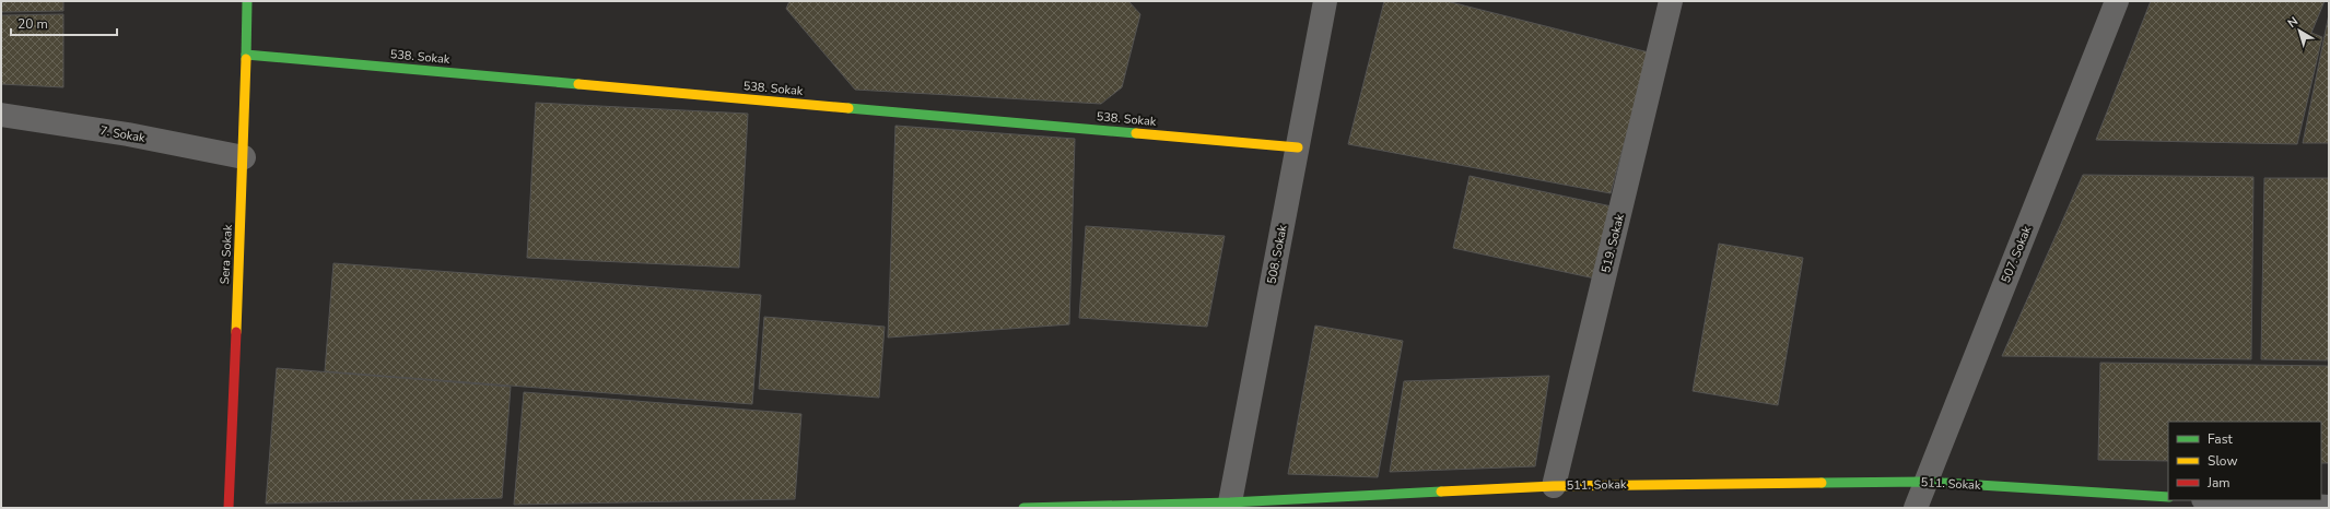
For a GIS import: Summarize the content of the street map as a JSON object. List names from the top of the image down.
{
  "streets": {
    "street": [
      "538. Sokak",
      "7. Sokak",
      "519. Sokak",
      "Sera Sokak",
      "508. Sokak",
      "507. Sokak",
      "511. Sokak"
    ]
  },
  "crossings": [
    ["538. Sokak", "Sera Sokak"],
    ["538. Sokak", "508. Sokak"],
    ["7. Sokak", "Sera Sokak"],
    ["519. Sokak", "511. Sokak"],
    ["508. Sokak", "511. Sokak"],
    ["507. Sokak", "511. Sokak"]
  ],
  "legend": ["Fast", "Slow", "Jam"],
  "scale_bar": "20 m",
  "north": "top left"
}
